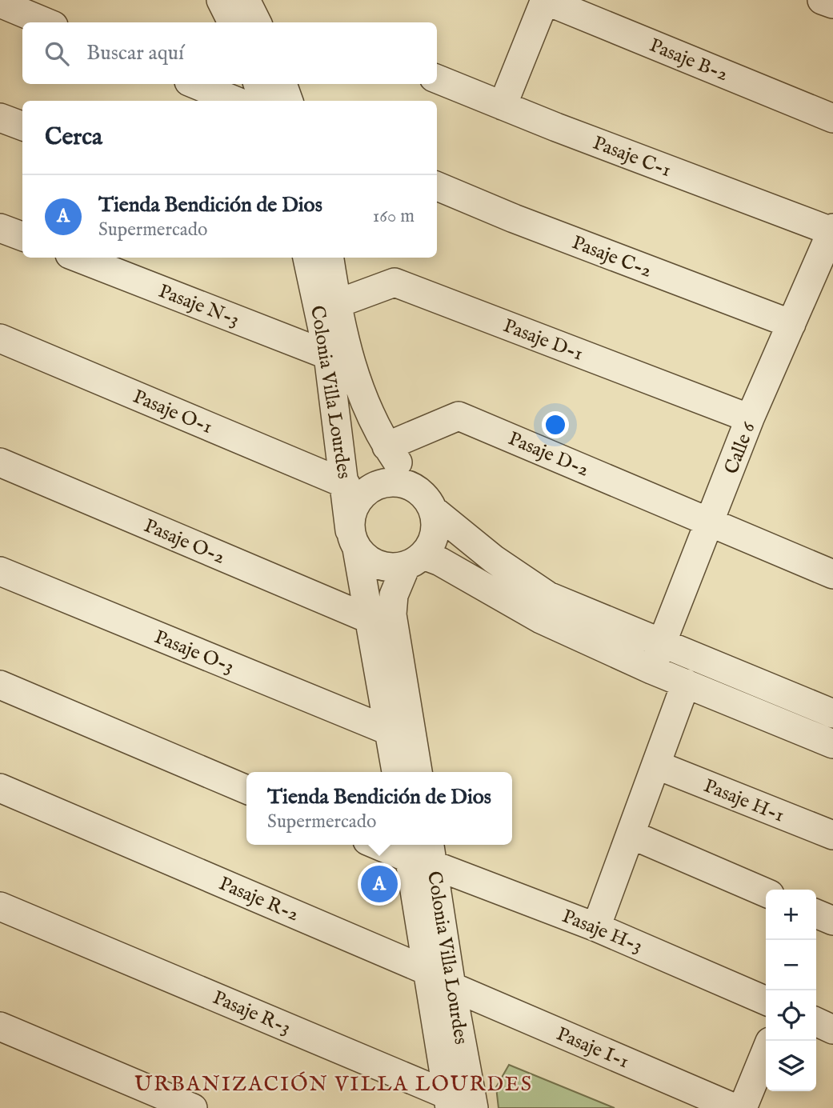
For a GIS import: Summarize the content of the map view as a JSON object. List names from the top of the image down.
{
  "streets": {
    "street": [
      "Pasaje B-2",
      "Pasaje C-1",
      "Pasaje C-2",
      "Pasaje N-3",
      "Pasaje D-1",
      "Colonia Villa Lourdes",
      "Pasaje O-1",
      "Calle 6",
      "Pasaje D-2",
      "Pasaje O-2",
      "Pasaje O-3",
      "Pasaje H-1",
      "Pasaje R-2",
      "Pasaje H-3",
      "Pasaje R-3",
      "Pasaje I-1"
    ]
  },
  "crossings": [
    ["Pasaje C-1", "Calle 6"],
    ["Pasaje C-2", "Calle 6"],
    ["Pasaje N-3", "Colonia Villa Lourdes"],
    ["Pasaje D-1", "Colonia Villa Lourdes"],
    ["Pasaje D-1", "Calle 6"],
    ["Colonia Villa Lourdes", "Pasaje O-1"],
    ["Colonia Villa Lourdes", "Pasaje D-2"],
    ["Colonia Villa Lourdes", "Pasaje O-2"],
    ["Colonia Villa Lourdes", "Pasaje O-3"],
    ["Colonia Villa Lourdes", "Pasaje R-2"],
    ["Colonia Villa Lourdes", "Pasaje H-3"],
    ["Colonia Villa Lourdes", "Pasaje R-3"],
    ["Colonia Villa Lourdes", "Pasaje I-1"],
    ["Calle 6", "Pasaje D-2"]
  ],
  "districts": ["URBANIZACIÓN VILLA LOURDES"],
  "page": {
    "search": "Buscar aquí",
    "heading": "Cerca",
    "list": [
      {
        "mark": "A",
        "name": "Tienda Bendición de Dios",
        "note": "Supermercado",
        "value": "160 m"
      }
    ],
    "popup": ["Tienda Bendición de Dios", "Supermercado"],
    "pins": "A",
    "map_buttons": ["+", "−"]
  }
}
